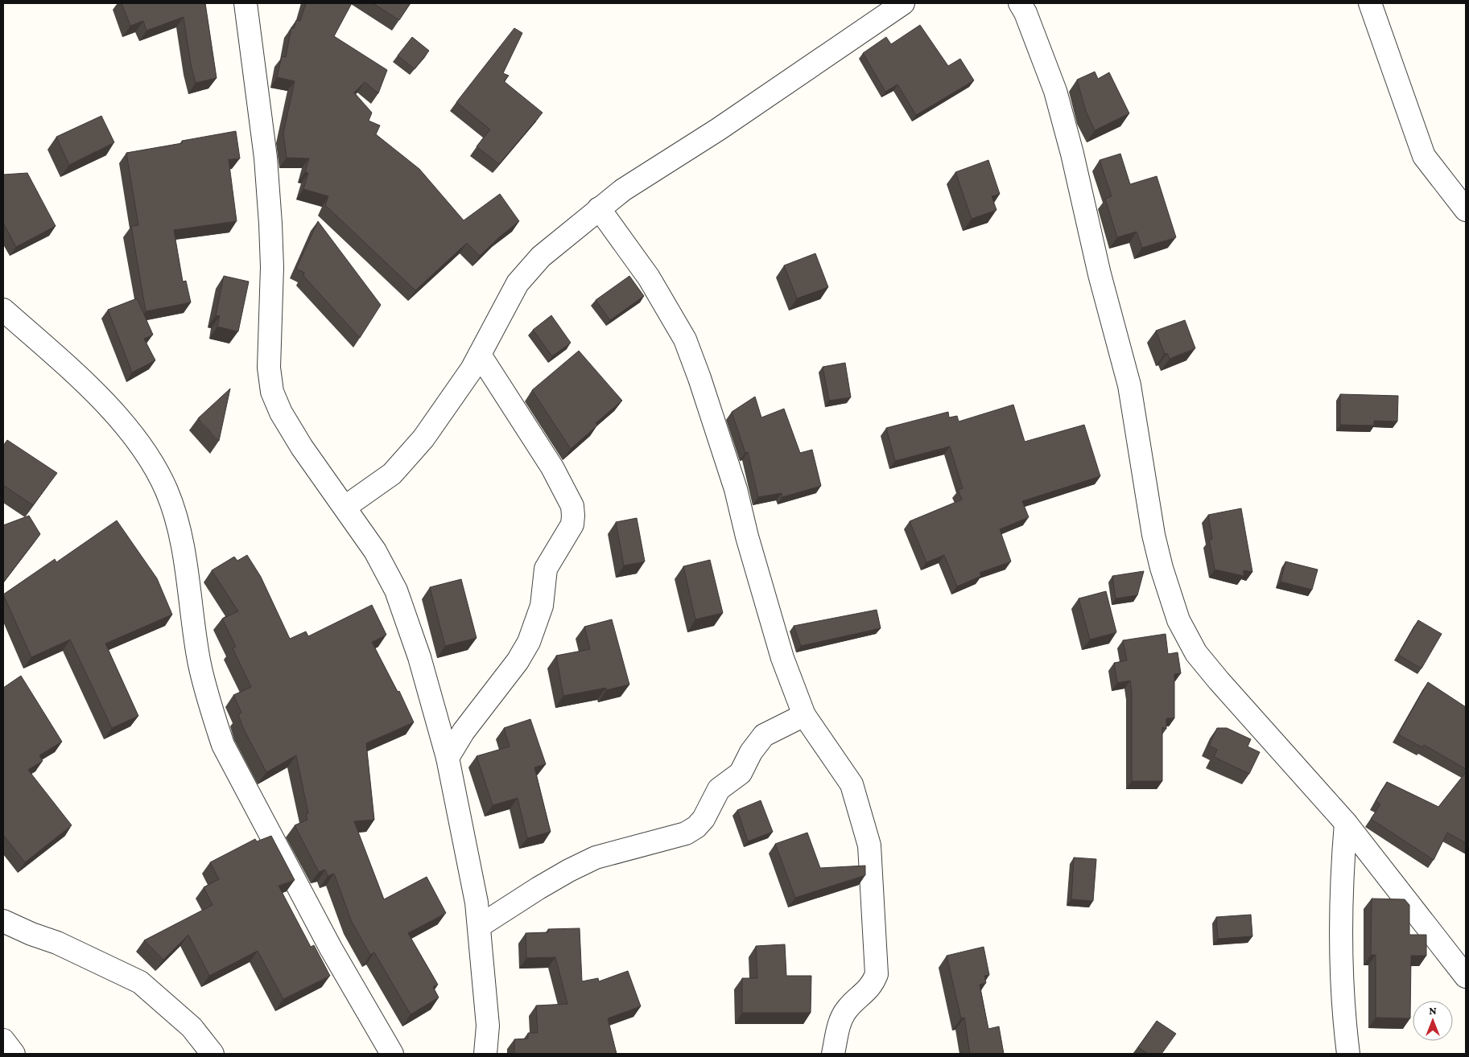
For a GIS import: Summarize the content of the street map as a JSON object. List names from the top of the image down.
{
  "north": "top"
}
